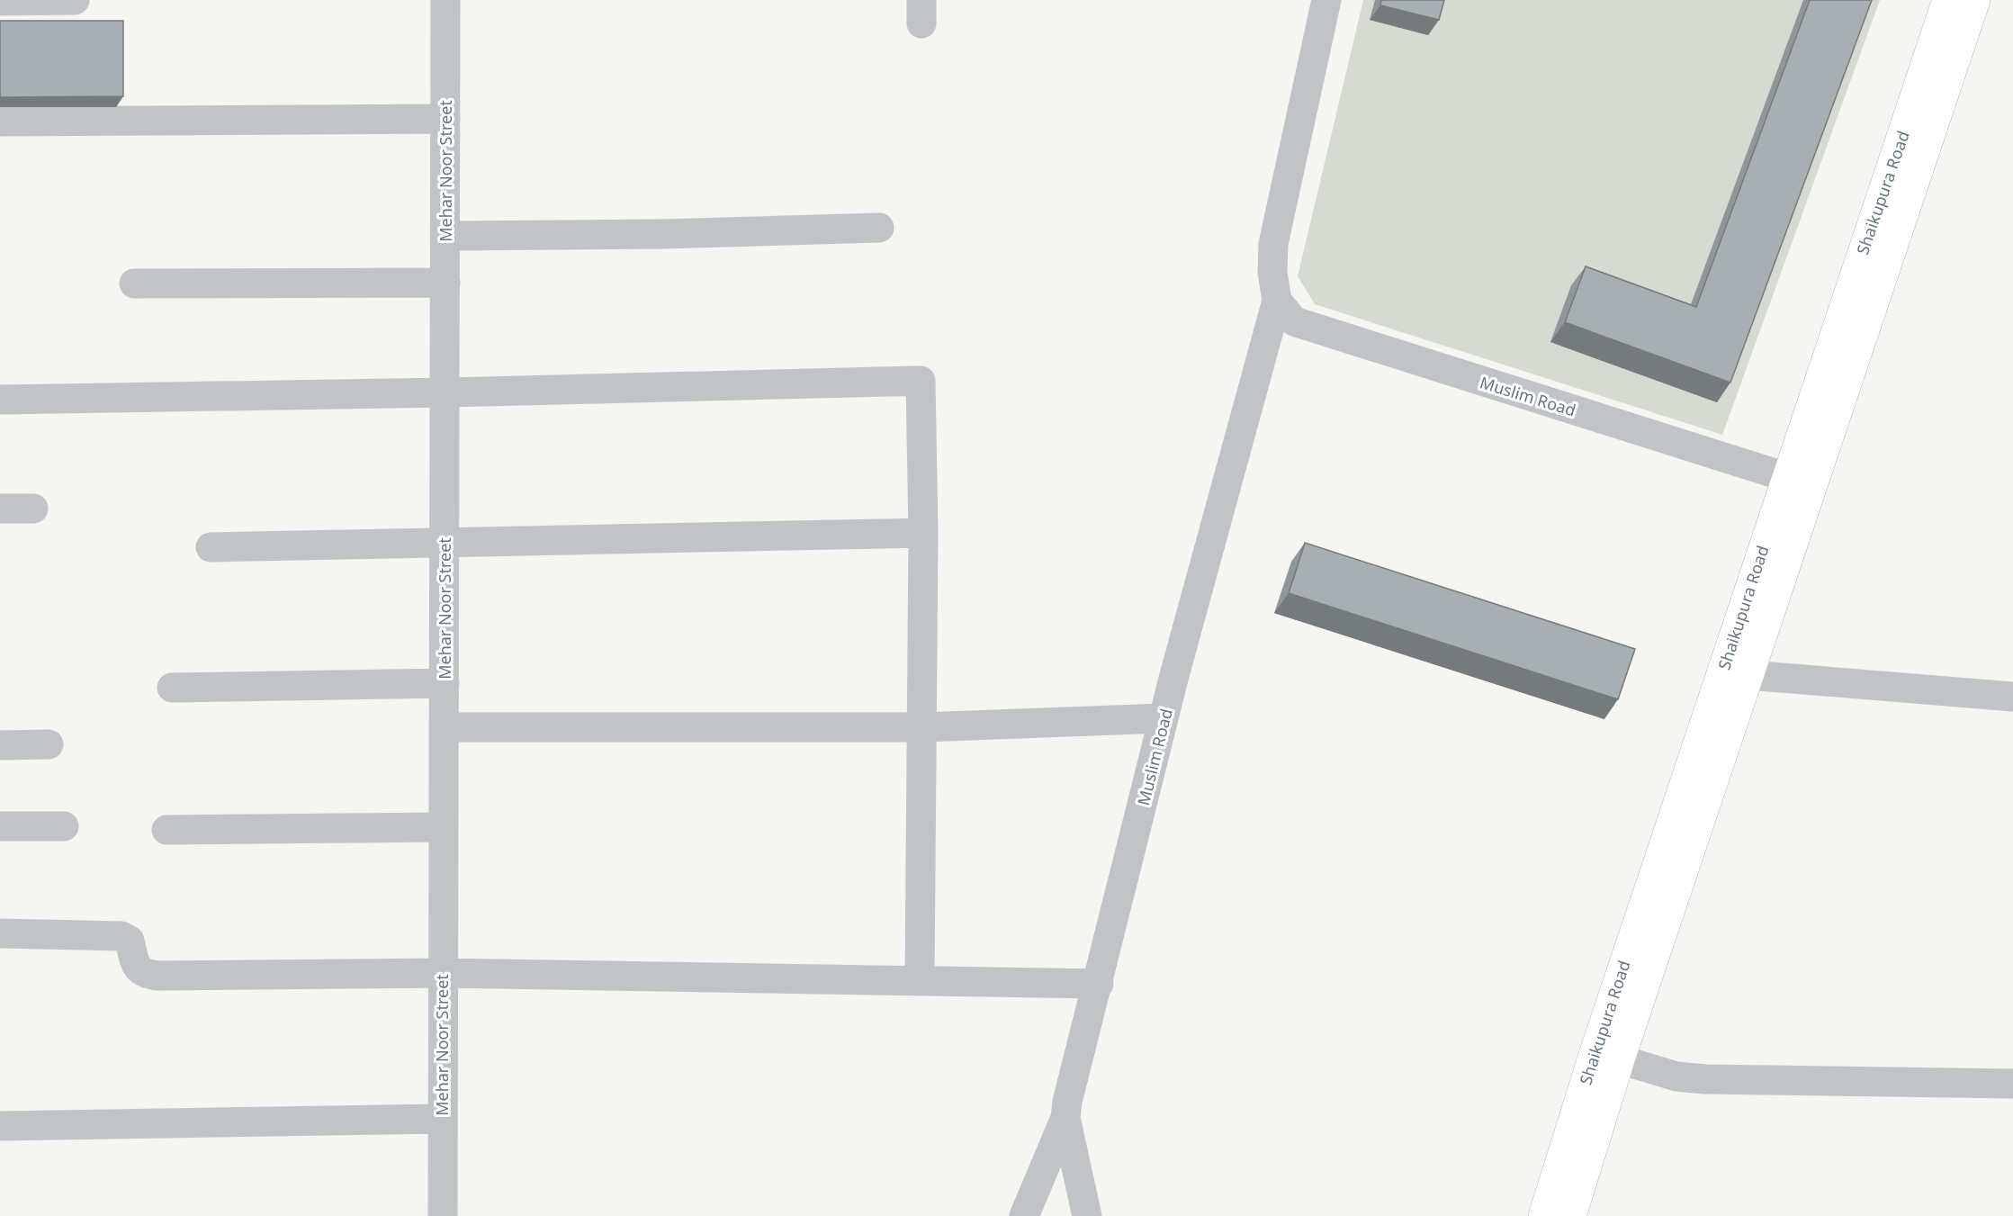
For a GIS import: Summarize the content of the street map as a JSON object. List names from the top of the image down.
{
  "streets": {
    "main road": ["Shaikupura Road"],
    "street": ["Mehar Noor Street", "Muslim Road"]
  },
  "crossings": [
    ["Shaikupura Road", "Muslim Road"]
  ]
}
